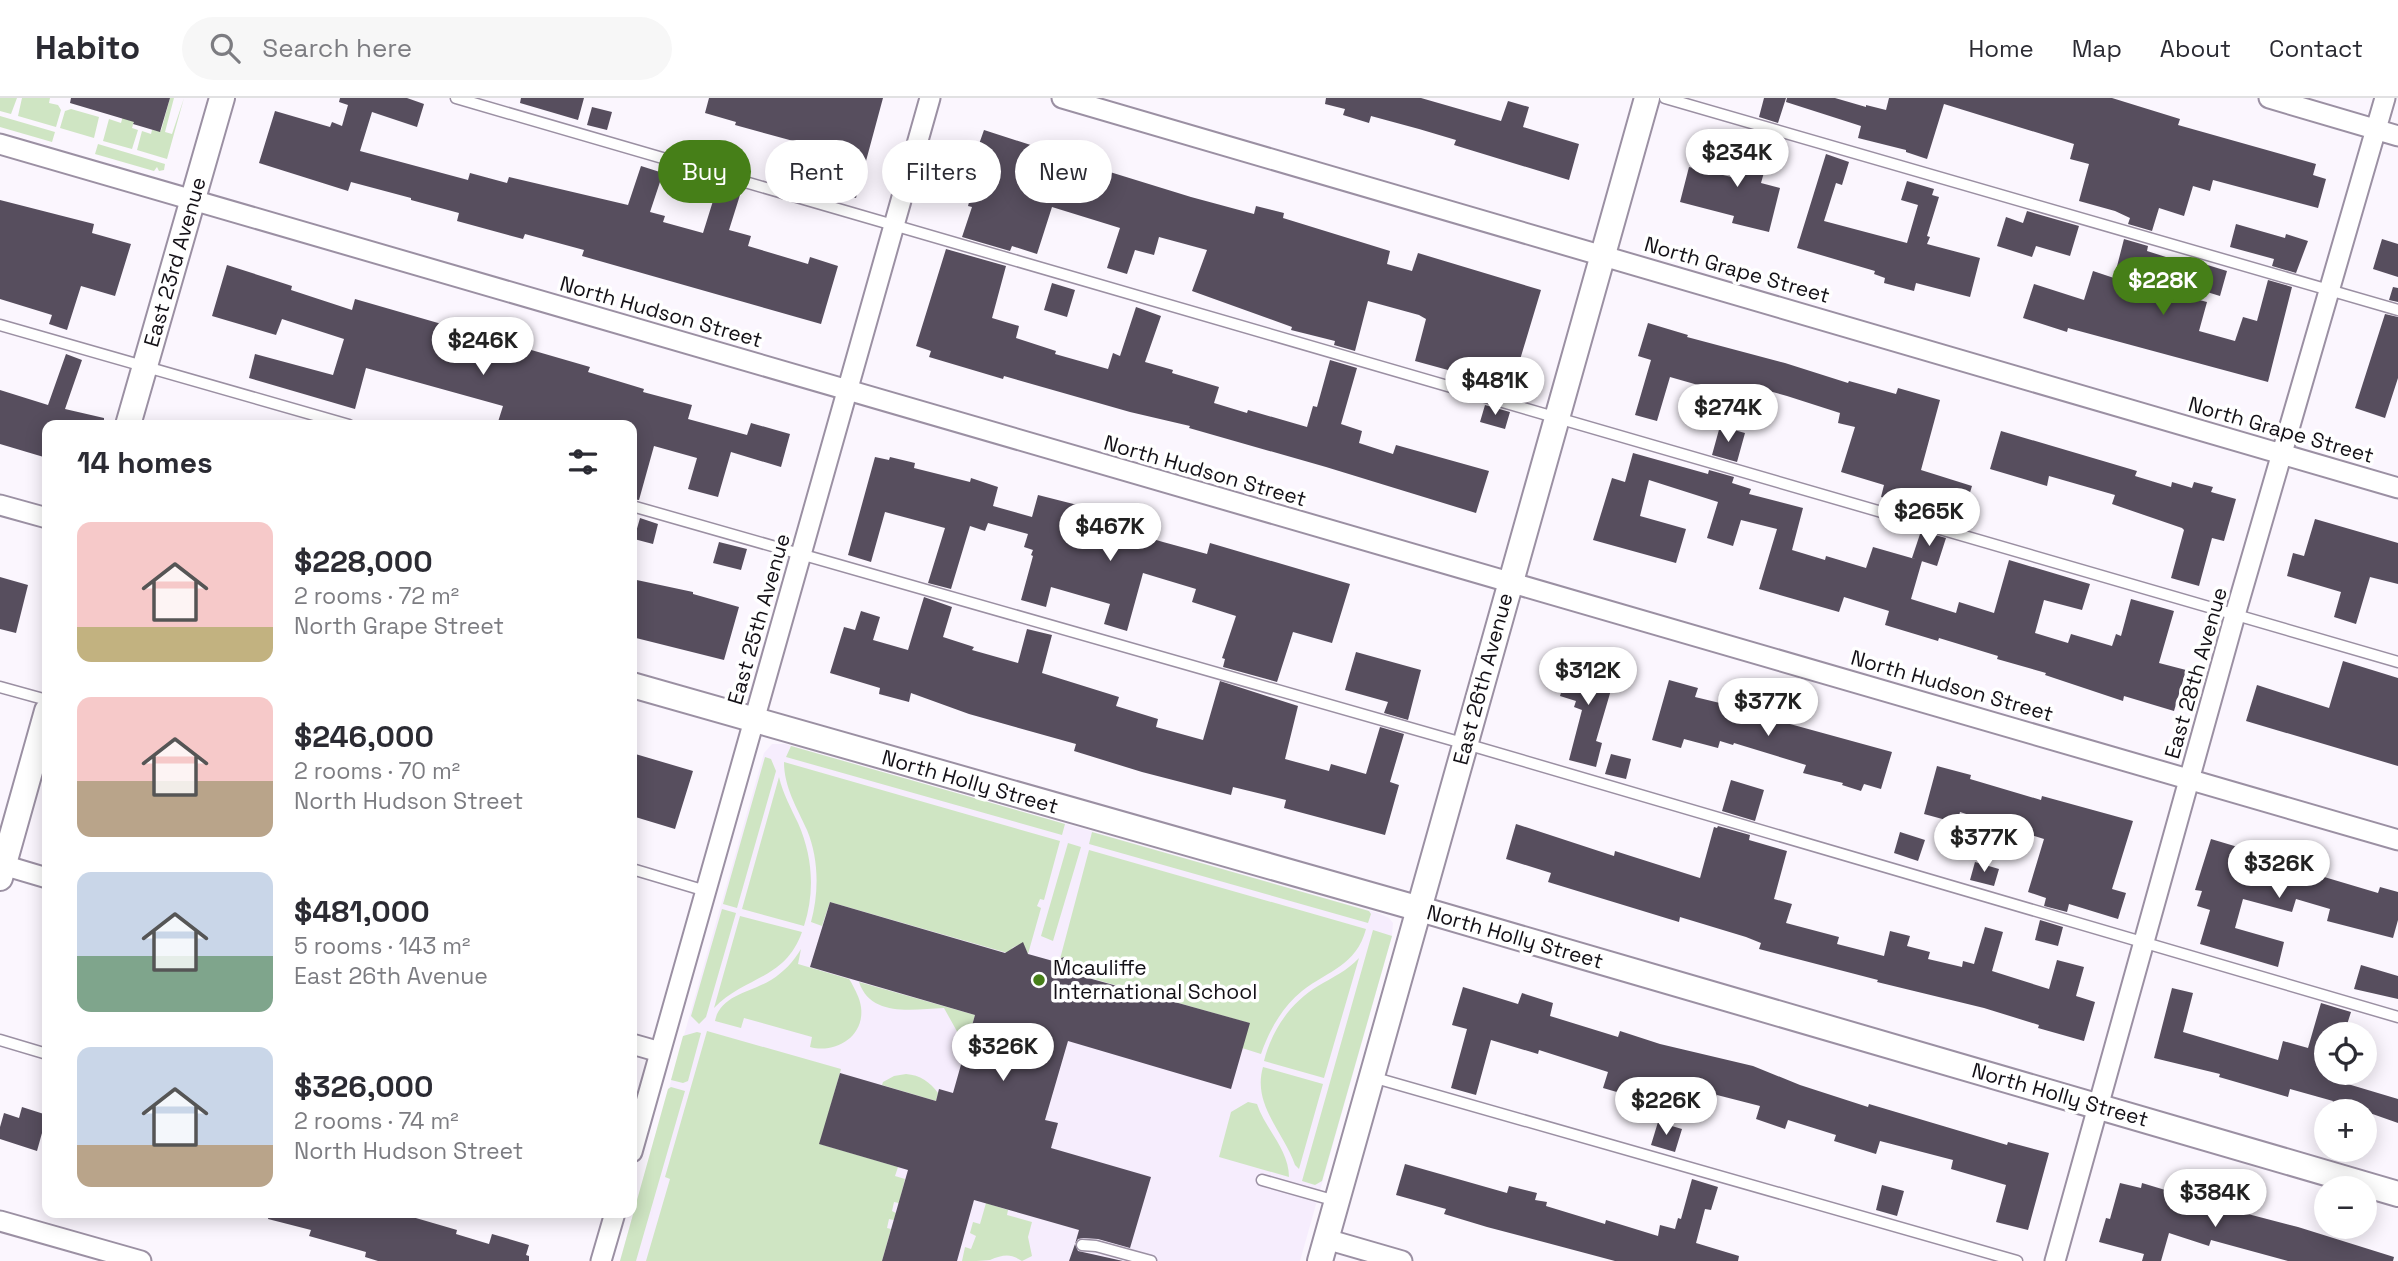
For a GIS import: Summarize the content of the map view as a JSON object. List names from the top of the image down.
{
  "streets": {
    "street": [
      "East 23rd Avenue",
      "North Grape Street",
      "North Hudson Street",
      "East 25th Avenue",
      "East 28th Avenue",
      "East 26th Avenue",
      "North Holly Street"
    ]
  },
  "crossings": [
    ["East 23rd Avenue", "North Hudson Street"],
    ["North Grape Street", "East 28th Avenue"],
    ["North Grape Street", "East 26th Avenue"],
    ["North Hudson Street", "East 25th Avenue"],
    ["North Hudson Street", "East 28th Avenue"],
    ["North Hudson Street", "East 26th Avenue"],
    ["East 25th Avenue", "North Holly Street"],
    ["East 28th Avenue", "North Holly Street"],
    ["East 26th Avenue", "North Holly Street"]
  ],
  "places": ["Mcauliffe International School"],
  "page": {
    "header": "Habito",
    "search": "Search here",
    "nav": [
      "Home",
      "Map",
      "About",
      "Contact"
    ],
    "price": [
      "$234K",
      "$228K",
      "$246K",
      "$481K",
      "$274K",
      "$265K",
      "$467K",
      "$312K",
      "$377K",
      "$377K",
      "$326K",
      "$326K",
      "$226K",
      "$384K"
    ],
    "chip": [
      "Buy",
      "Rent",
      "Filters",
      "New"
    ],
    "heading": "14 homes",
    "list": [
      {
        "name": "$228,000",
        "note": "2 rooms · 72 m² · North Grape Street"
      },
      {
        "name": "$246,000",
        "note": "2 rooms · 70 m² · North Hudson Street"
      },
      {
        "name": "$481,000",
        "note": "5 rooms · 143 m² · East 26th Avenue"
      },
      {
        "name": "$326,000",
        "note": "2 rooms · 74 m² · North Hudson Street"
      }
    ],
    "map_buttons": ["+", "−"]
  }
}
